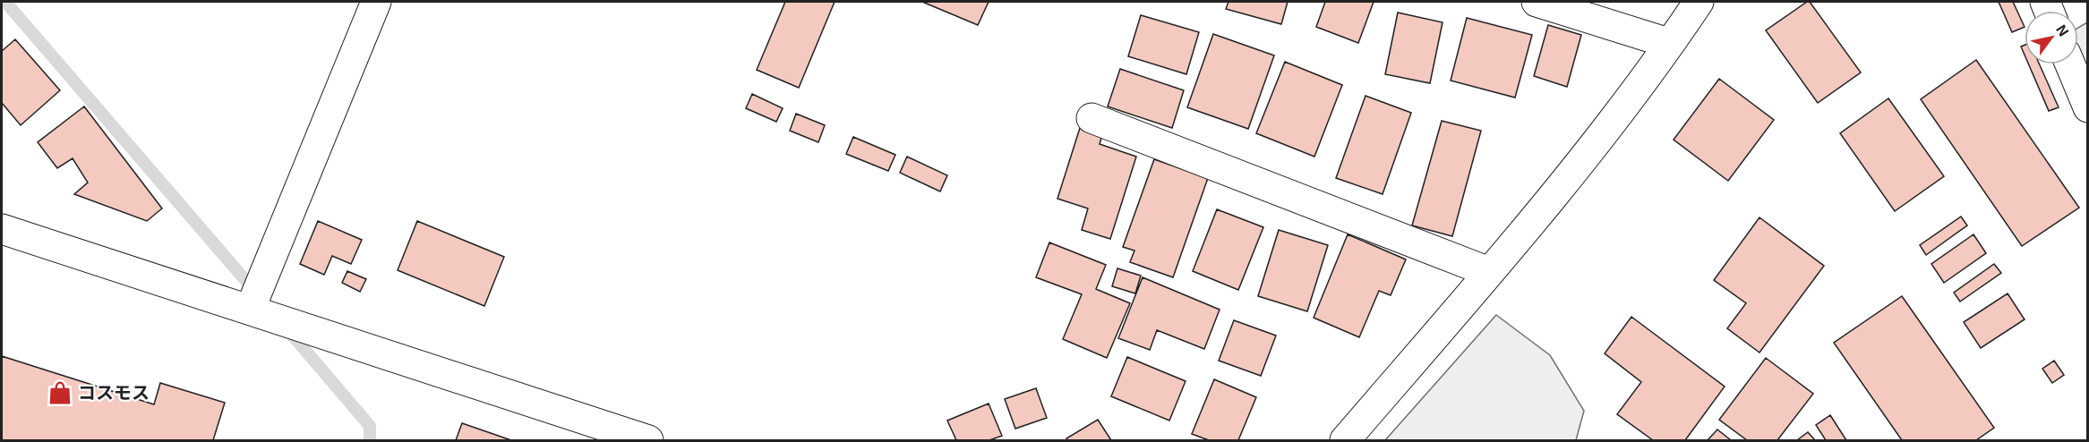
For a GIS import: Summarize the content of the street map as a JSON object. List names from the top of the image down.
{
  "places": {
    "shop": ["コスモス"]
  },
  "north": "top right"
}
